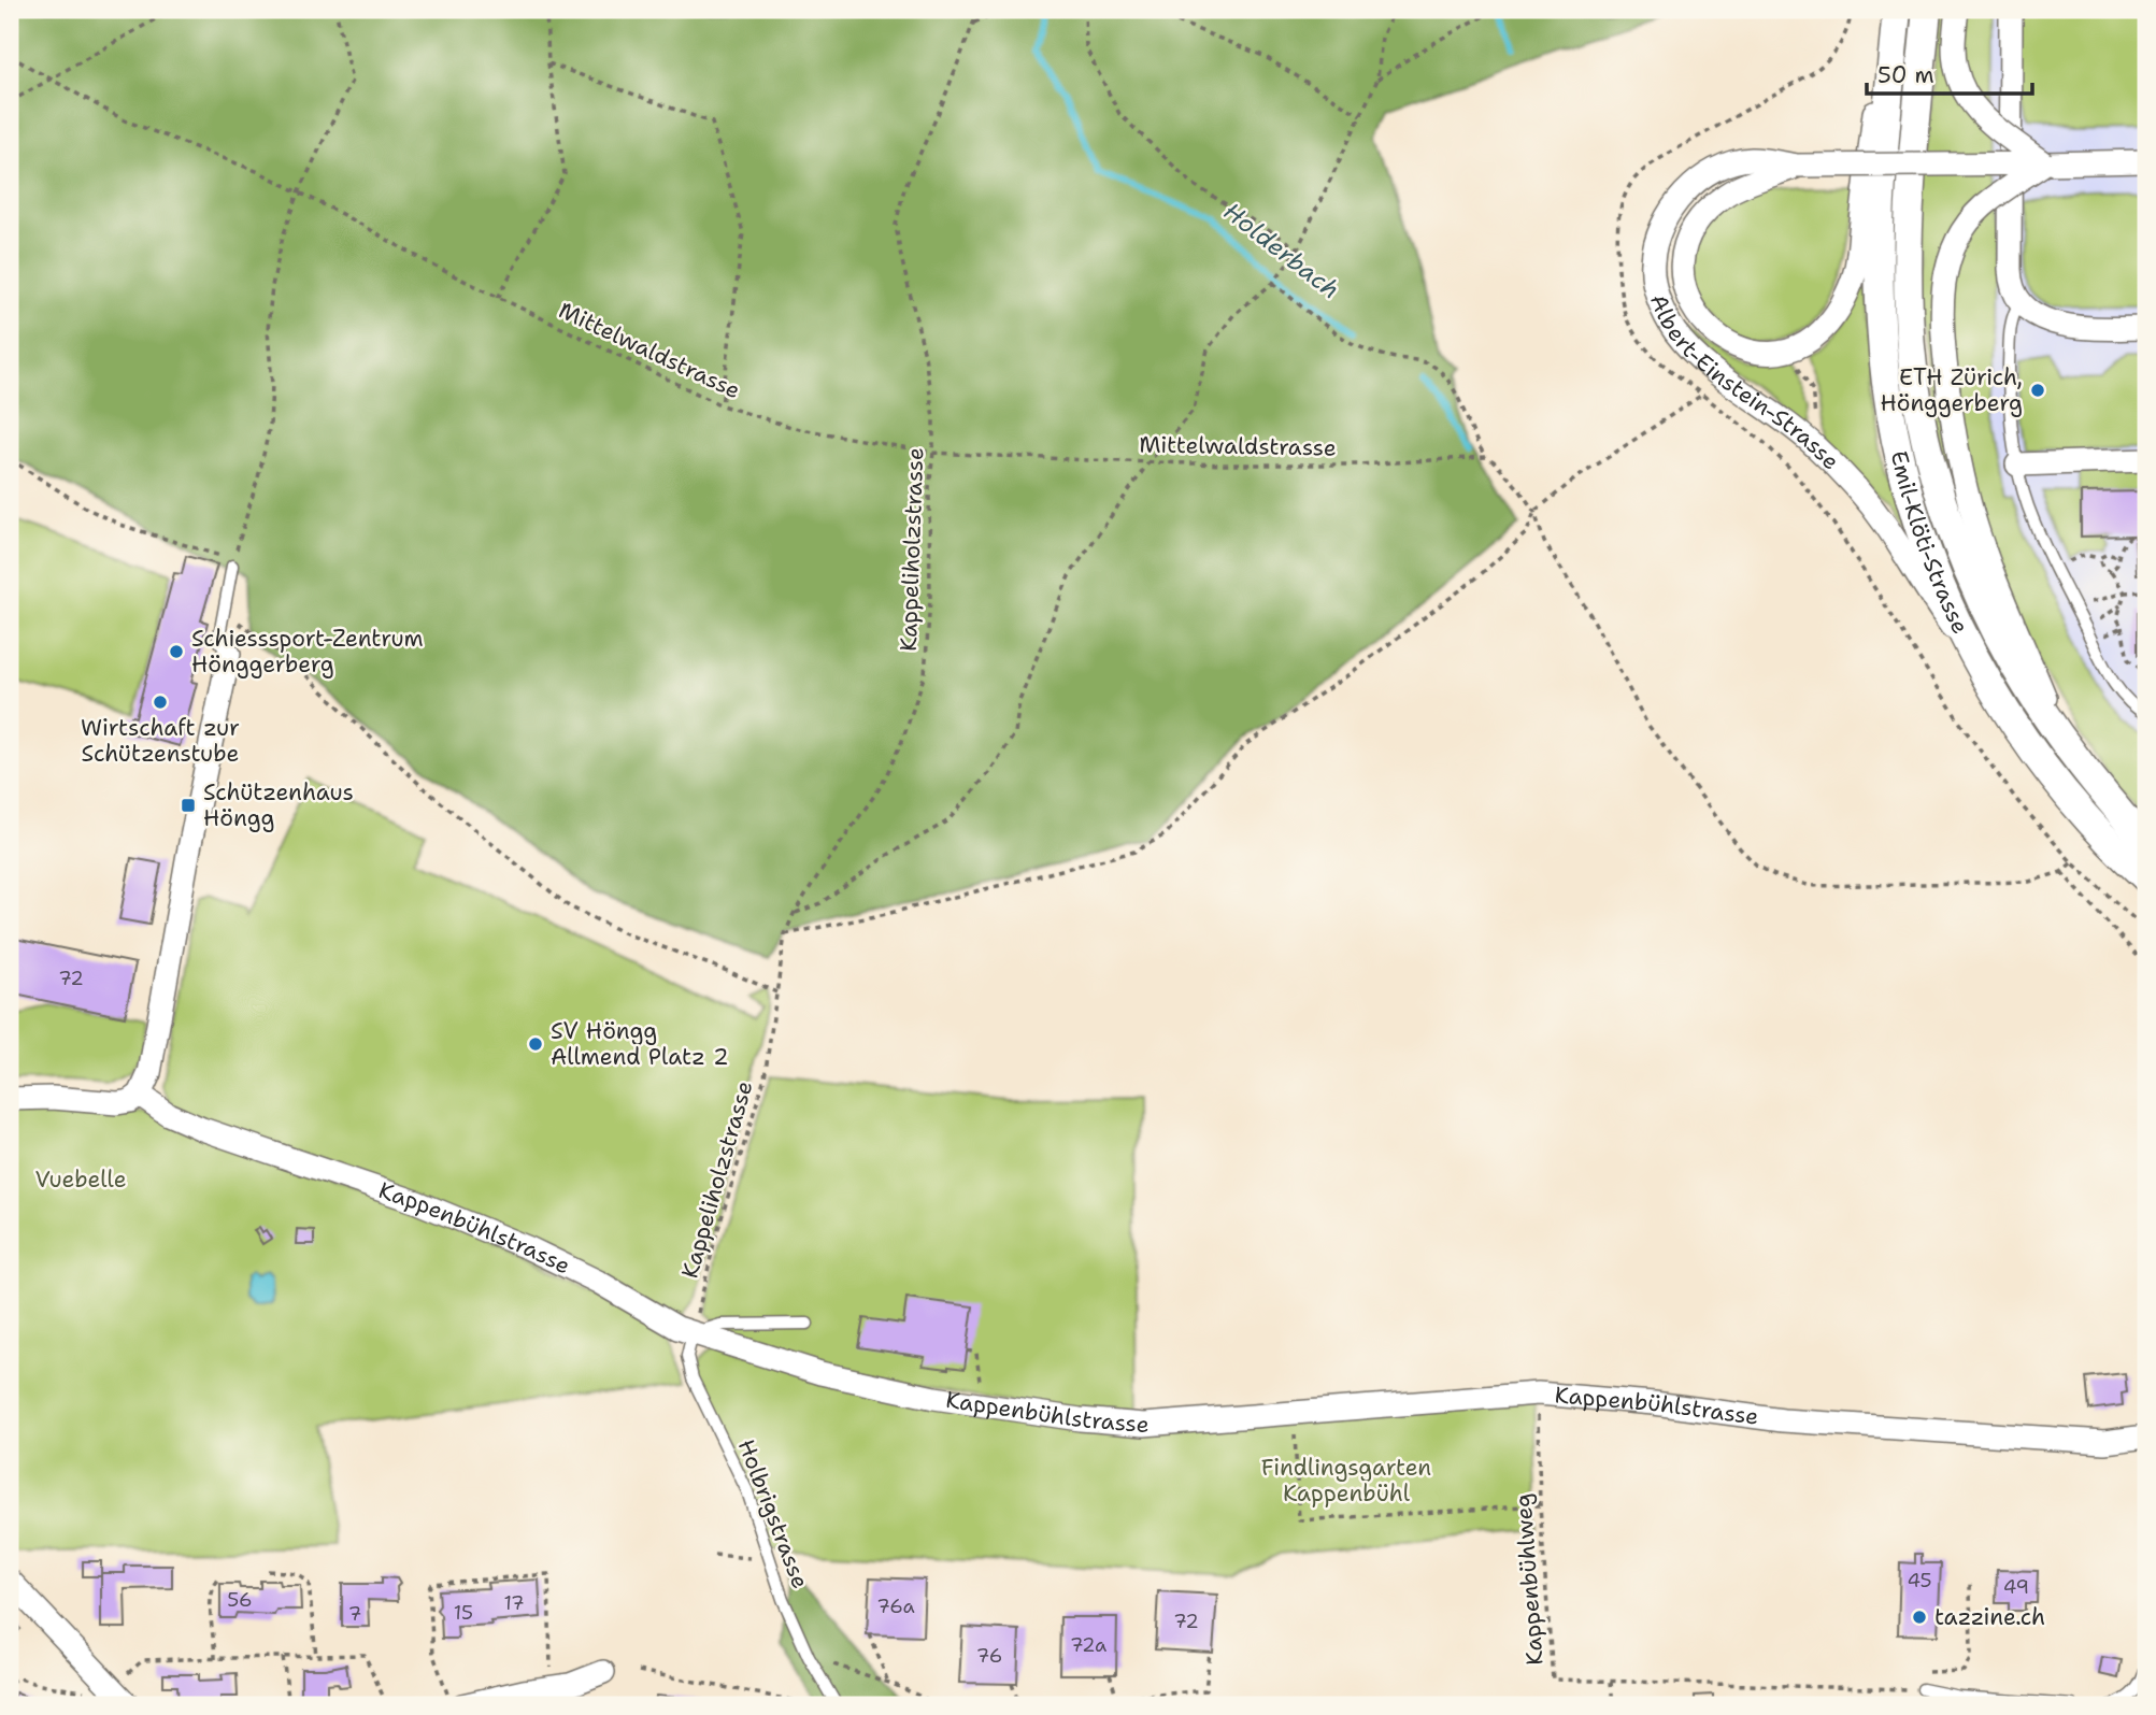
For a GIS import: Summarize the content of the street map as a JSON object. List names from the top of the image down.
{
  "streets": {
    "street": ["Albert-Einstein-Strasse", "Emil-Klöti-Strasse", "Kappenbühlstrasse"],
    "lane": ["Holbrigstrasse"],
    "path": ["Mittelwaldstrasse", "Kappeliholzstrasse", "Kappenbühlweg"]
  },
  "crossings": [
    ["Mittelwaldstrasse", "Kappeliholzstrasse"],
    ["Albert-Einstein-Strasse", "Emil-Klöti-Strasse"],
    ["Kappeliholzstrasse", "Kappenbühlstrasse"],
    ["Kappeliholzstrasse", "Holbrigstrasse"],
    ["Kappenbühlstrasse", "Holbrigstrasse"],
    ["Kappenbühlstrasse", "Kappenbühlweg"]
  ],
  "water": ["Holderbach"],
  "parks": ["Vuebelle", "Findlingsgarten Kappenbühl"],
  "places": {
    "other": [
      "ETH Zürich, Hönggerberg",
      "Schiesssport-Zentrum Hönggerberg",
      "Wirtschaft zur Schützenstube",
      "SV Höngg Allmend Platz 2",
      "tazzine.ch"
    ],
    "transit": ["Schützenhaus Höngg"]
  },
  "house_numbers": [
    "72",
    "45",
    "49",
    "56",
    "17",
    "76a",
    "15",
    "7",
    "72",
    "72a",
    "76"
  ],
  "scale_bar": "50 m"
}
